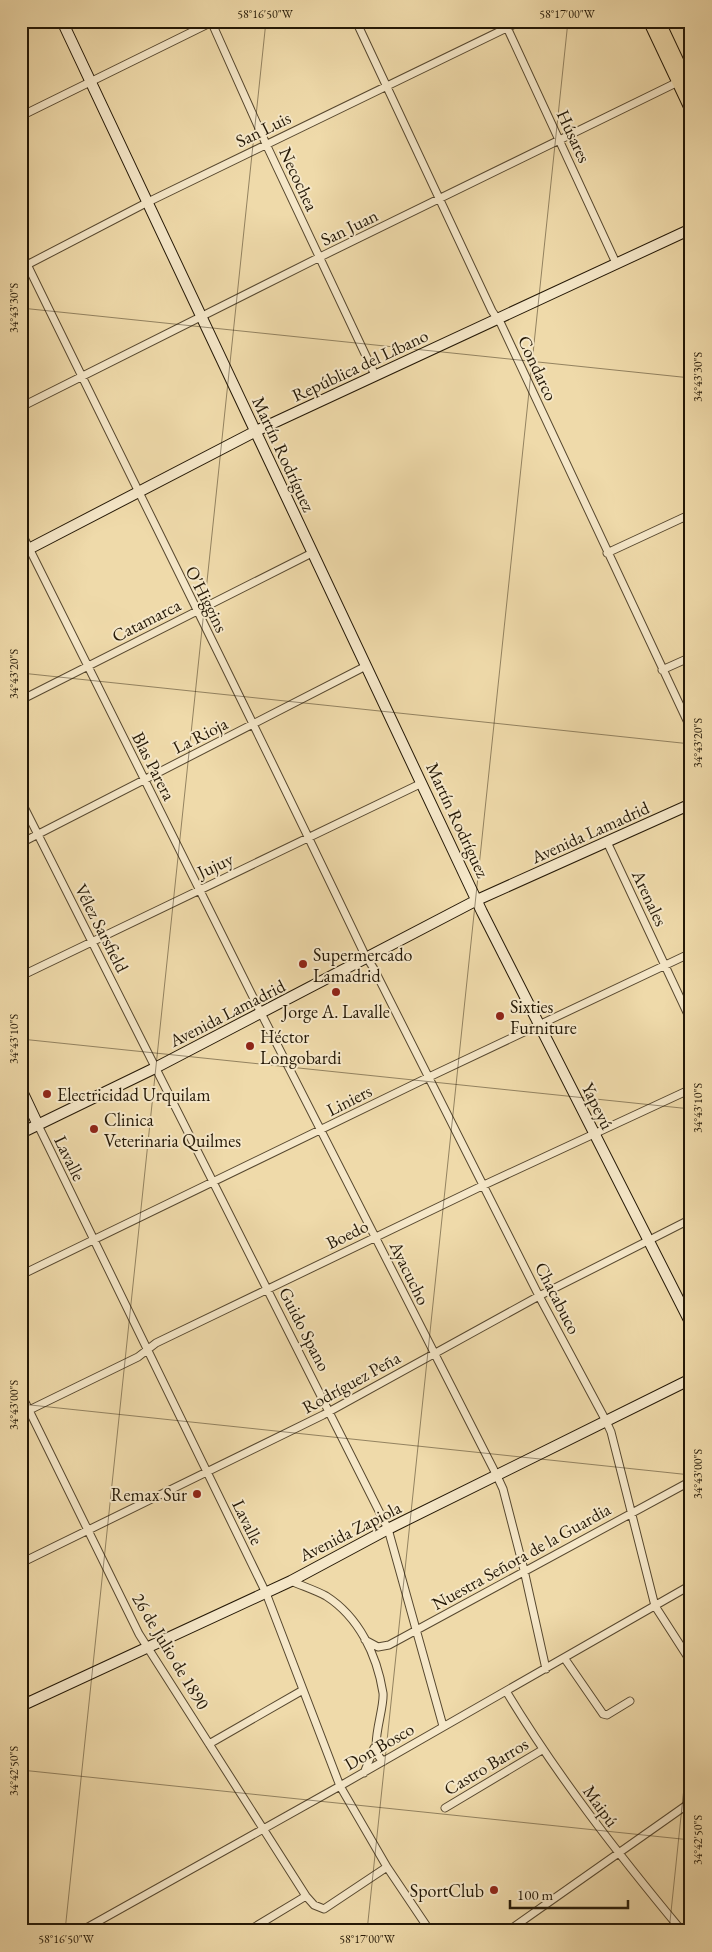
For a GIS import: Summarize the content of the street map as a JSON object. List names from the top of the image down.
{
  "streets": {
    "street": [
      "San Luis",
      "Húsares",
      "Necochea",
      "San Juan",
      "República del Líbano",
      "Condarco",
      "Martín Rodríguez",
      "O'Higgins",
      "Catamarca",
      "La Rioja",
      "Blas Parera",
      "Avenida Lamadrid",
      "Jujuy",
      "Arenales",
      "Vélez Sarsfield",
      "Liniers",
      "Yapeyú",
      "Lavalle",
      "Boedo",
      "Ayacucho",
      "Chacabuco",
      "Guido Spano",
      "Rodríguez Peña",
      "Avenida Zapiola",
      "Nuestra Señora de la Guardia",
      "26 de Julio de 1890",
      "Don Bosco",
      "Castro Barros",
      "Maipú"
    ]
  },
  "crossings": [
    ["San Luis", "Húsares"],
    ["San Luis", "Necochea"],
    ["San Luis", "Condarco"],
    ["San Luis", "Martín Rodríguez"],
    ["San Luis", "O'Higgins"],
    ["Húsares", "San Juan"],
    ["Húsares", "República del Líbano"],
    ["Necochea", "San Juan"],
    ["Necochea", "República del Líbano"],
    ["San Juan", "Condarco"],
    ["San Juan", "Martín Rodríguez"],
    ["San Juan", "O'Higgins"],
    ["República del Líbano", "Condarco"],
    ["República del Líbano", "Martín Rodríguez"],
    ["República del Líbano", "O'Higgins"],
    ["República del Líbano", "Blas Parera"],
    ["Martín Rodríguez", "Catamarca"],
    ["Martín Rodríguez", "La Rioja"],
    ["Martín Rodríguez", "Avenida Lamadrid"],
    ["Martín Rodríguez", "Jujuy"],
    ["Martín Rodríguez", "Yapeyú"],
    ["O'Higgins", "Catamarca"],
    ["O'Higgins", "La Rioja"],
    ["O'Higgins", "Avenida Lamadrid"],
    ["O'Higgins", "Jujuy"],
    ["O'Higgins", "Chacabuco"],
    ["Catamarca", "Blas Parera"],
    ["La Rioja", "Blas Parera"],
    ["La Rioja", "Vélez Sarsfield"],
    ["Blas Parera", "Avenida Lamadrid"],
    ["Blas Parera", "Jujuy"],
    ["Blas Parera", "Ayacucho"],
    ["Avenida Lamadrid", "Arenales"],
    ["Avenida Lamadrid", "Vélez Sarsfield"],
    ["Avenida Lamadrid", "Yapeyú"],
    ["Avenida Lamadrid", "Lavalle"],
    ["Avenida Lamadrid", "Ayacucho"],
    ["Avenida Lamadrid", "Chacabuco"],
    ["Avenida Lamadrid", "Guido Spano"],
    ["Jujuy", "Vélez Sarsfield"],
    ["Arenales", "Liniers"],
    ["Vélez Sarsfield", "Guido Spano"],
    ["Liniers", "Yapeyú"],
    ["Liniers", "Lavalle"],
    ["Liniers", "Ayacucho"],
    ["Liniers", "Chacabuco"],
    ["Liniers", "Guido Spano"],
    ["Yapeyú", "Boedo"],
    ["Yapeyú", "Rodríguez Peña"],
    ["Lavalle", "Boedo"],
    ["Lavalle", "Rodríguez Peña"],
    ["Lavalle", "Avenida Zapiola"],
    ["Lavalle", "26 de Julio de 1890"],
    ["Lavalle", "Don Bosco"],
    ["Boedo", "Ayacucho"],
    ["Boedo", "Chacabuco"],
    ["Boedo", "Guido Spano"],
    ["Boedo", "26 de Julio de 1890"],
    ["Ayacucho", "Rodríguez Peña"],
    ["Ayacucho", "Avenida Zapiola"],
    ["Chacabuco", "Rodríguez Peña"],
    ["Chacabuco", "Avenida Zapiola"],
    ["Chacabuco", "Nuestra Señora de la Guardia"],
    ["Chacabuco", "Don Bosco"],
    ["Guido Spano", "Rodríguez Peña"],
    ["Guido Spano", "Avenida Zapiola"],
    ["Guido Spano", "Nuestra Señora de la Guardia"],
    ["Guido Spano", "Don Bosco"],
    ["Rodríguez Peña", "26 de Julio de 1890"],
    ["Avenida Zapiola", "26 de Julio de 1890"],
    ["26 de Julio de 1890", "Don Bosco"],
    ["Don Bosco", "Maipú"],
    ["Castro Barros", "Maipú"]
  ],
  "places": [
    "Supermercado Lamadrid",
    "Jorge A. Lavalle",
    "Sixties Furniture",
    "Héctor Longobardi",
    "Electricidad Urquilam",
    "Clinica Veterinaria Quilmes",
    "Remax Sur",
    "SportClub"
  ],
  "scale_bar": "100 m",
  "coordinates": [
    "58°16'50\"W",
    "58°17'00\"W",
    "34°43'30\"S",
    "34°43'20\"S",
    "34°43'10\"S",
    "34°43'00\"S",
    "34°42'50\"S"
  ]
}
